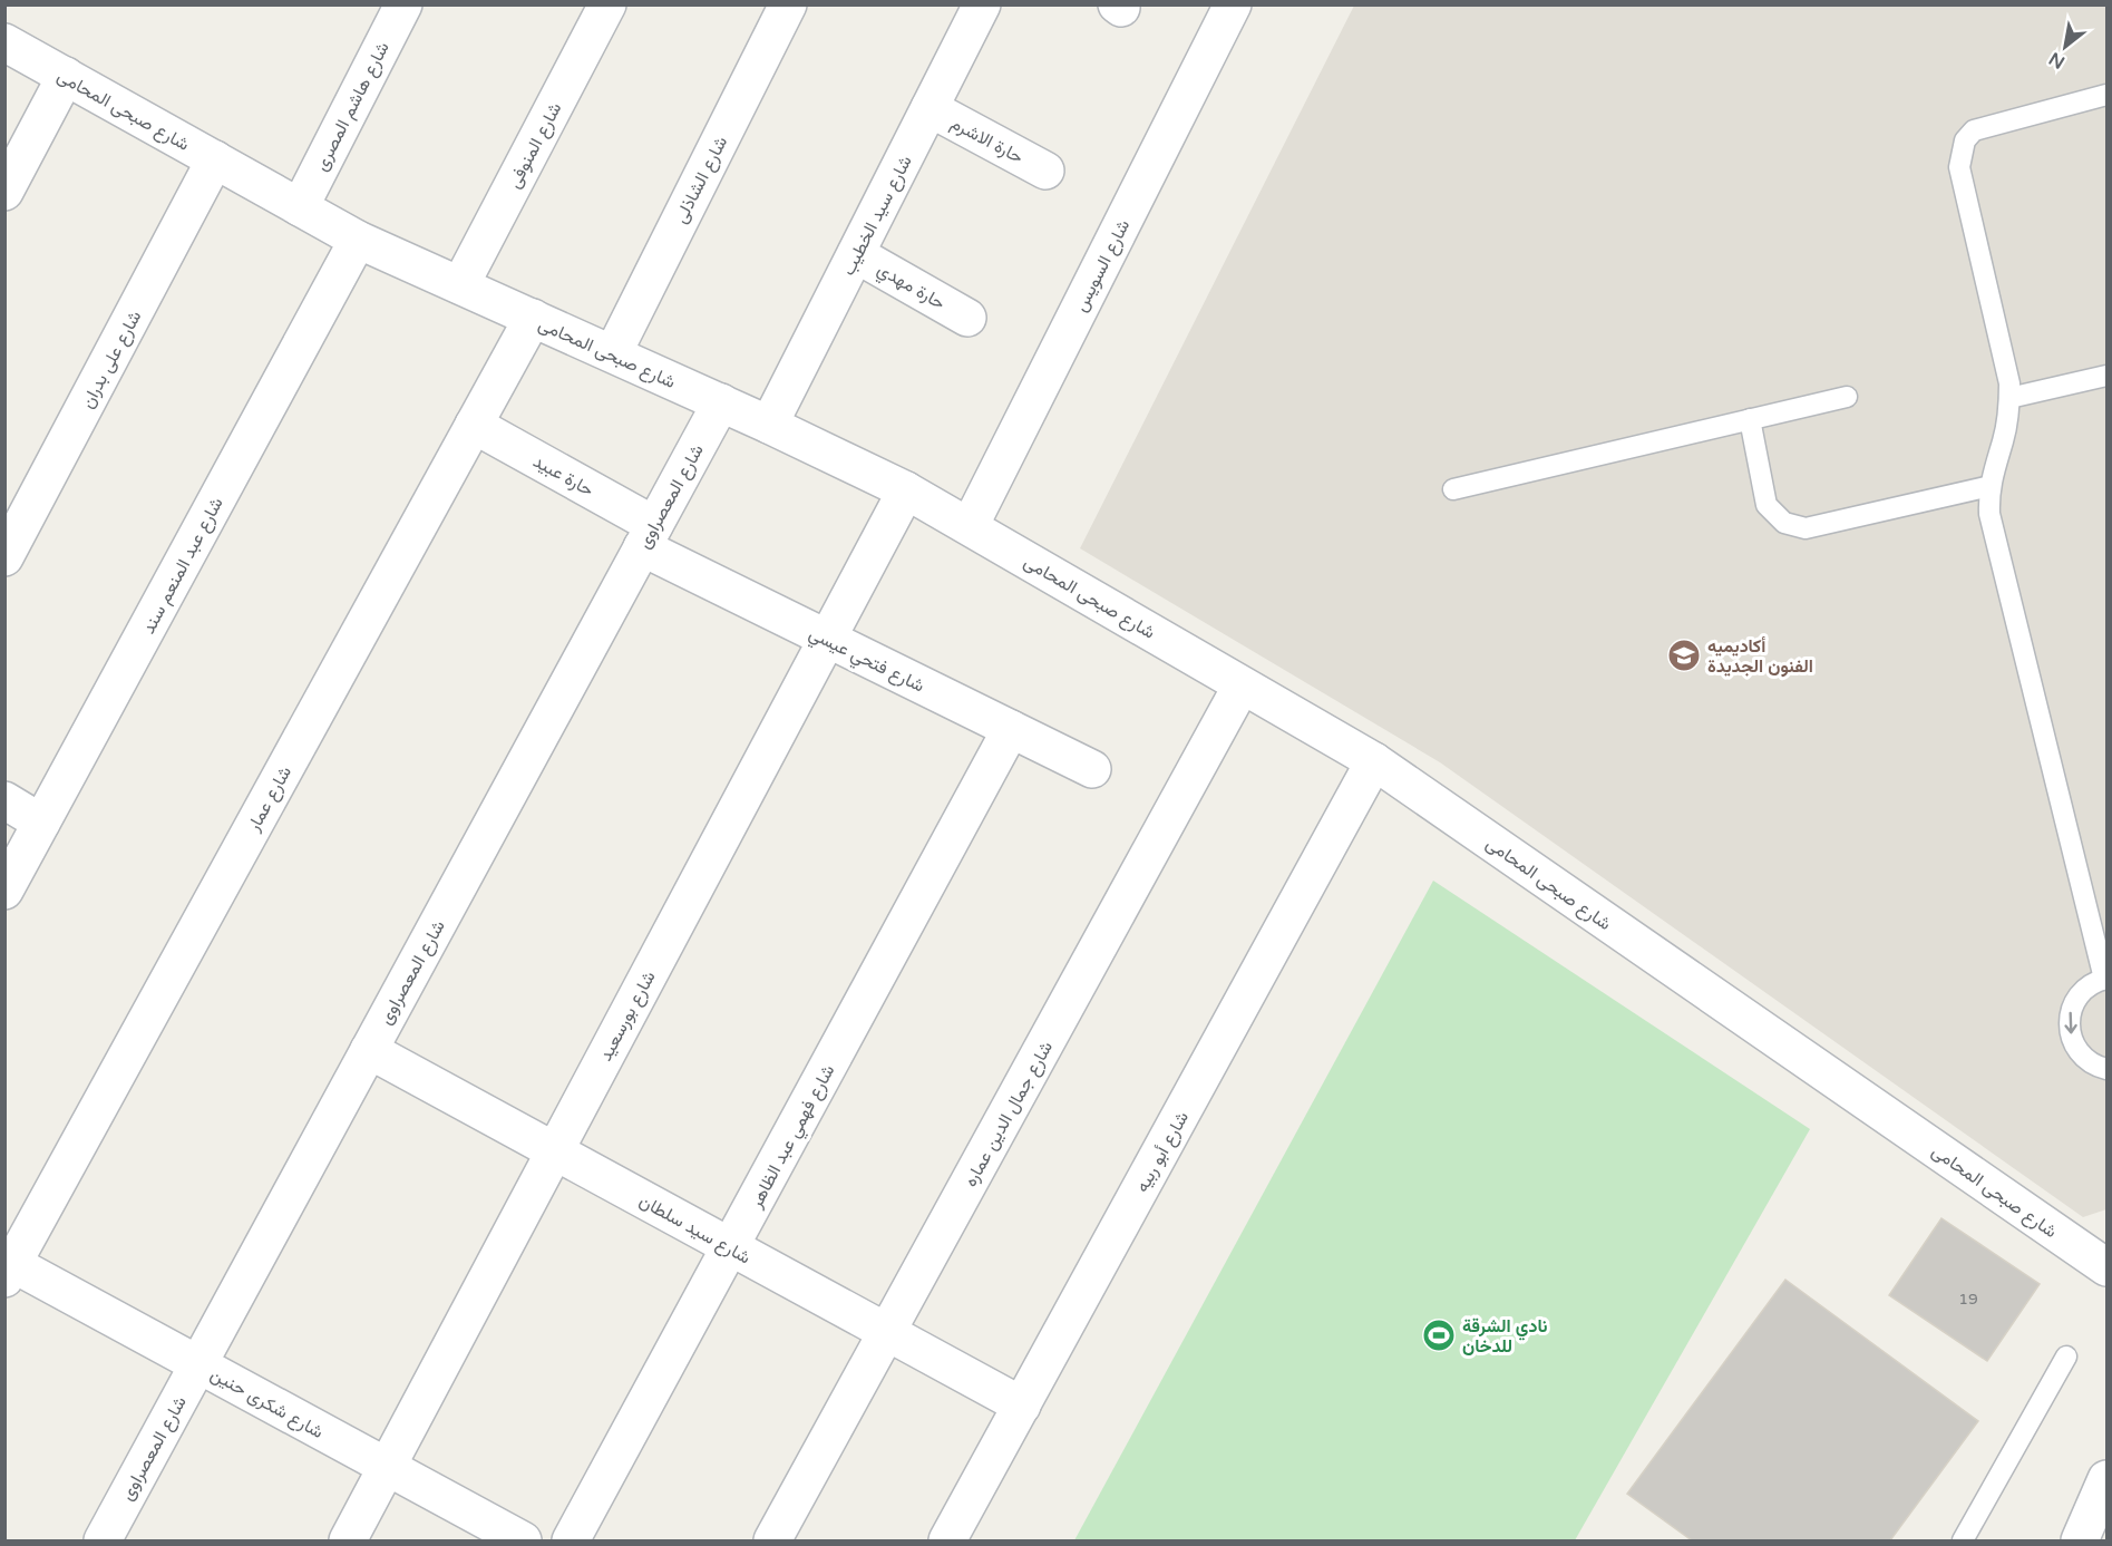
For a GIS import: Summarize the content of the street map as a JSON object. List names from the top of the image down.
{
  "streets": {
    "street": [
      "شارع هاشم المصرى",
      "شارع صبحى المحامى",
      "حارة الاشرم",
      "شارع المنوفى",
      "شارع الشاذلى",
      "شارع سيد الخطيب",
      "شارع السويس",
      "حارة مهدي",
      "شارع على بدران",
      "حارة عبيد",
      "شارع المعصراوى",
      "شارع عبد المنعم سند",
      "شارع فتحي عيسي",
      "شارع عمار",
      "شارع بورسعيد",
      "شارع جمال الدين عماره",
      "شارع فهمي عبد الظاهر",
      "شارع أبو ربيه",
      "شارع سيد سلطان",
      "شارع شكرى حنين"
    ]
  },
  "crossings": [
    ["شارع هاشم المصرى", "شارع صبحى المحامى"],
    ["شارع صبحى المحامى", "شارع المنوفى"],
    ["شارع صبحى المحامى", "شارع الشاذلى"],
    ["شارع صبحى المحامى", "شارع سيد الخطيب"],
    ["شارع صبحى المحامى", "شارع السويس"],
    ["شارع صبحى المحامى", "شارع على بدران"],
    ["شارع صبحى المحامى", "شارع المعصراوى"],
    ["شارع صبحى المحامى", "شارع عبد المنعم سند"],
    ["شارع صبحى المحامى", "شارع عمار"],
    ["شارع صبحى المحامى", "شارع بورسعيد"],
    ["شارع صبحى المحامى", "شارع جمال الدين عماره"],
    ["شارع صبحى المحامى", "شارع أبو ربيه"],
    ["حارة الاشرم", "شارع سيد الخطيب"],
    ["شارع سيد الخطيب", "حارة مهدي"],
    ["حارة عبيد", "شارع المعصراوى"],
    ["حارة عبيد", "شارع فتحي عيسي"],
    ["حارة عبيد", "شارع عمار"],
    ["شارع المعصراوى", "شارع فتحي عيسي"],
    ["شارع المعصراوى", "شارع سيد سلطان"],
    ["شارع المعصراوى", "شارع شكرى حنين"],
    ["شارع فتحي عيسي", "شارع بورسعيد"],
    ["شارع فتحي عيسي", "شارع فهمي عبد الظاهر"],
    ["شارع عمار", "شارع شكرى حنين"],
    ["شارع بورسعيد", "شارع سيد سلطان"],
    ["شارع بورسعيد", "شارع شكرى حنين"],
    ["شارع جمال الدين عماره", "شارع سيد سلطان"],
    ["شارع فهمي عبد الظاهر", "شارع سيد سلطان"],
    ["شارع أبو ربيه", "شارع سيد سلطان"]
  ],
  "places": {
    "school or university": ["أكاديميه الفنون الجديدة"],
    "sports": ["نادي الشرقة للدخان"]
  },
  "house_numbers": ["19"],
  "north": "bottom left"
}
